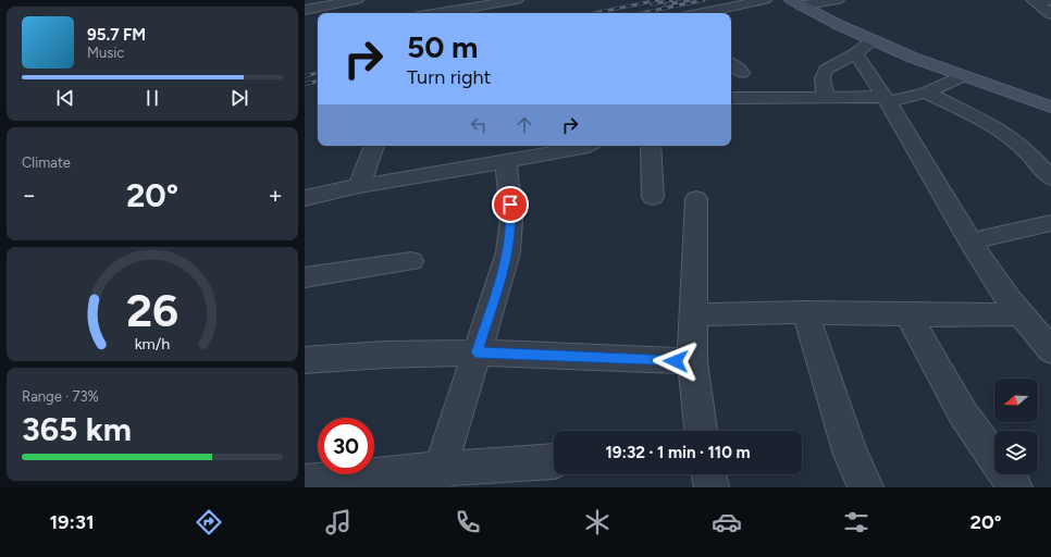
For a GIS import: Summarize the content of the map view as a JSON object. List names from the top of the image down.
{
  "north": "left",
  "page": {
    "turn": ["50 m", "Turn right"],
    "song": ["95.7 FM", "Music"],
    "tile": [
      "Climate",
      ["Range · 73%", "365 km"]
    ],
    "heat": ["−", "20°", "+"],
    "limit": "30",
    "trip": "19:32 · 1 min · 110 m",
    "tabs": ["19:31", "20°"],
    "gauge": ["26", "km/h"]
  }
}
